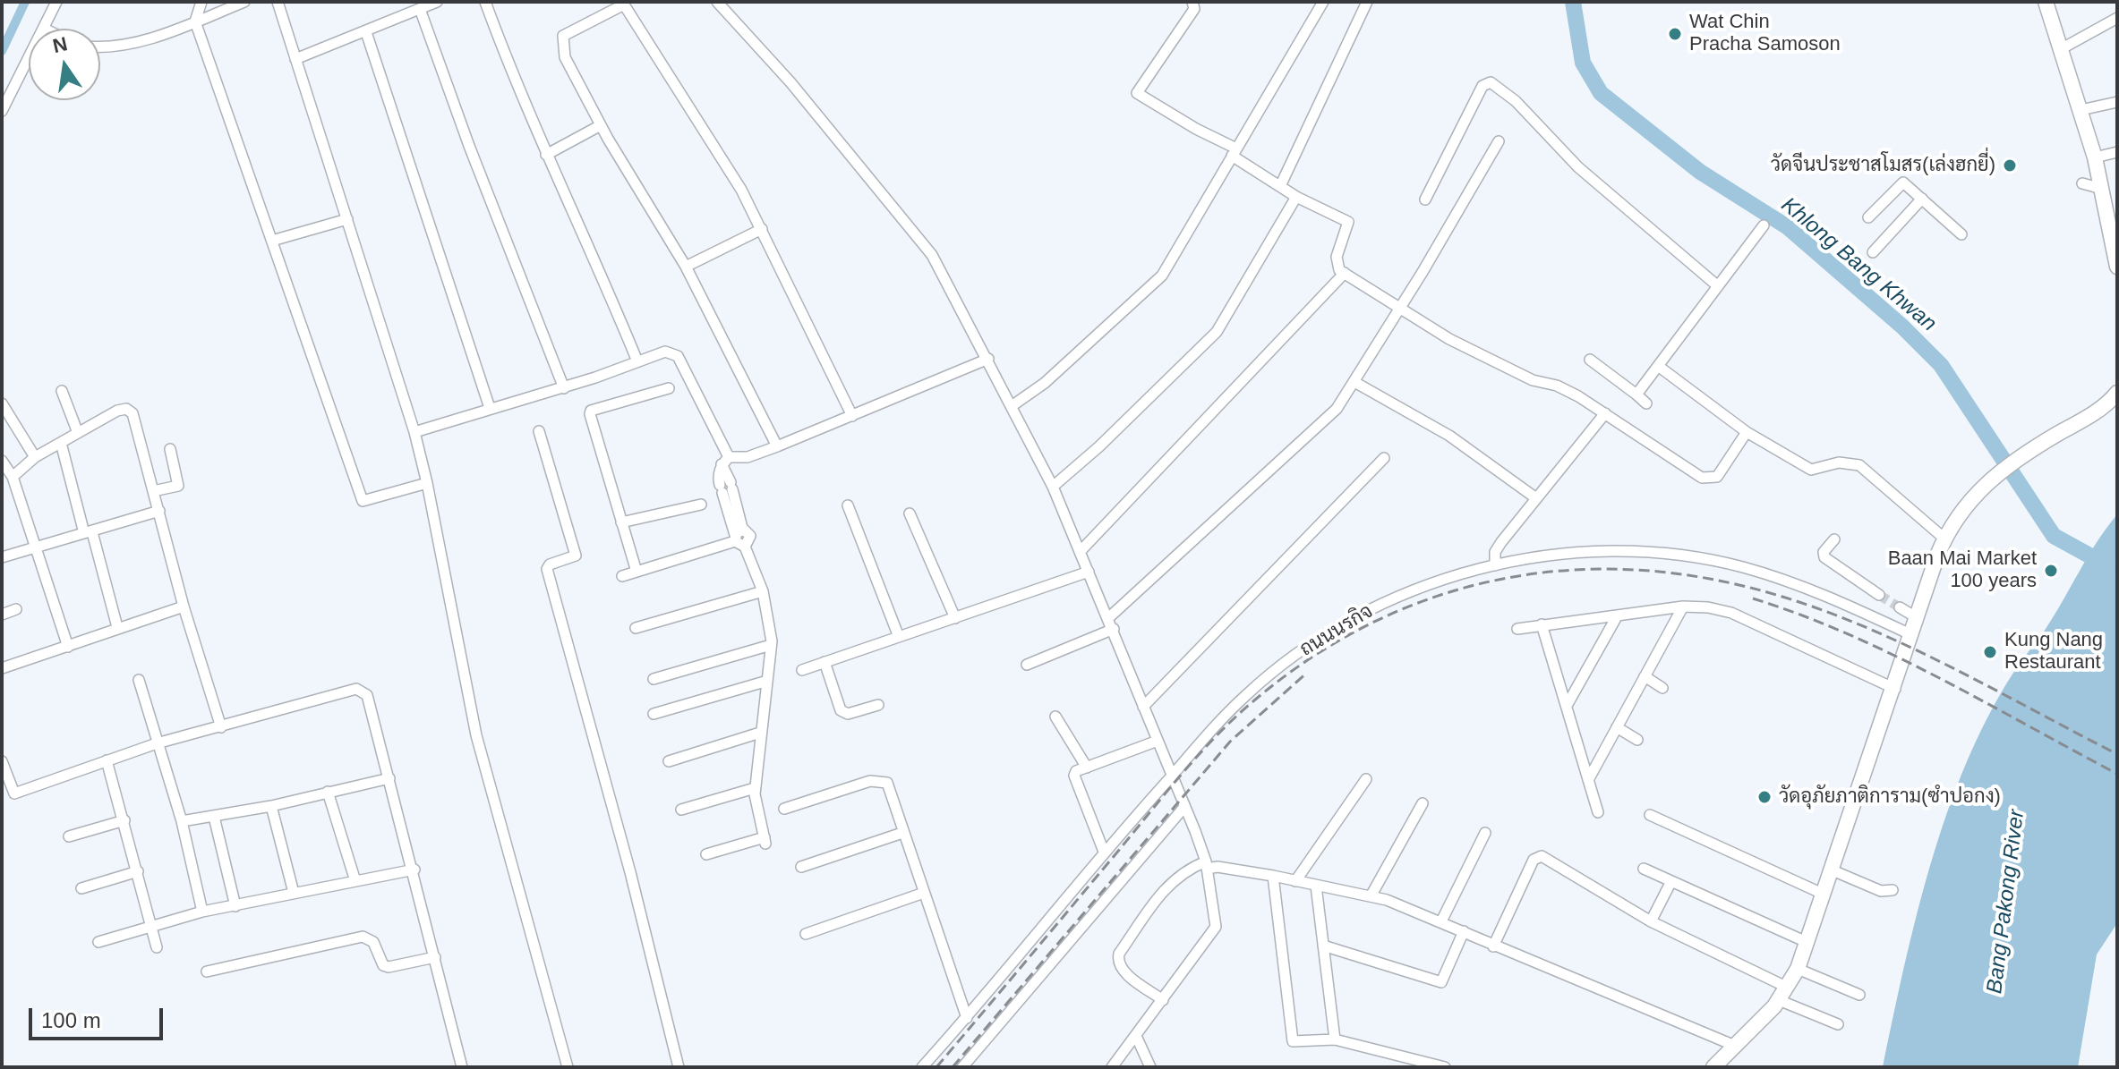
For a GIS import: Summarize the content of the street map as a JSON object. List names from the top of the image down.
{
  "streets": {
    "street": ["ถนนนรกิจ"]
  },
  "water": ["Khlong Bang Khwan", "Bang Pakong River"],
  "places": [
    "Wat Chin Pracha Samoson",
    "วัดจีนประชาสโมสร(เล่งฮกยี่)",
    "Baan Mai Market 100 years",
    "Kung Nang Restaurant",
    "วัดอุภัยภาติการาม(ซำปอกง)"
  ],
  "scale_bar": "100 m",
  "north": "top"
}
